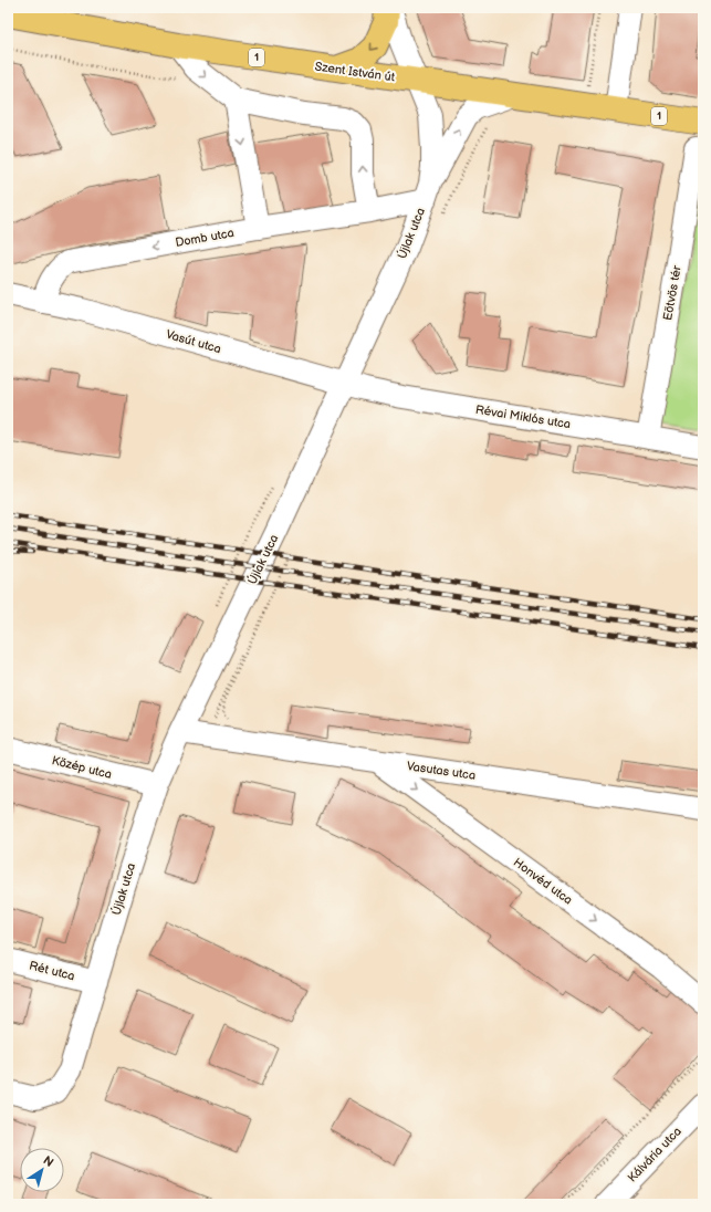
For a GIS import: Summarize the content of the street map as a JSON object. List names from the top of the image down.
{
  "streets": {
    "main road": ["1", "Szent István út"],
    "street": [
      "Újlak utca",
      "Domb utca",
      "Eötvös tér",
      "Vasút utca",
      "Révai Miklós utca",
      "Közép utca",
      "Vasutas utca",
      "Honvéd utca",
      "Rét utca",
      "Kálvária utca"
    ]
  },
  "crossings": [
    ["Szent István út", "Újlak utca"],
    ["Újlak utca", "Domb utca"],
    ["Újlak utca", "Vasút utca"],
    ["Újlak utca", "Révai Miklós utca"],
    ["Újlak utca", "Közép utca"],
    ["Újlak utca", "Vasutas utca"],
    ["Újlak utca", "Rét utca"],
    ["Domb utca", "Vasút utca"],
    ["Eötvös tér", "Révai Miklós utca"],
    ["Vasút utca", "Révai Miklós utca"],
    ["Vasutas utca", "Honvéd utca"]
  ],
  "one_way": ["Domb utca", "Honvéd utca"],
  "north": "top right"
}
